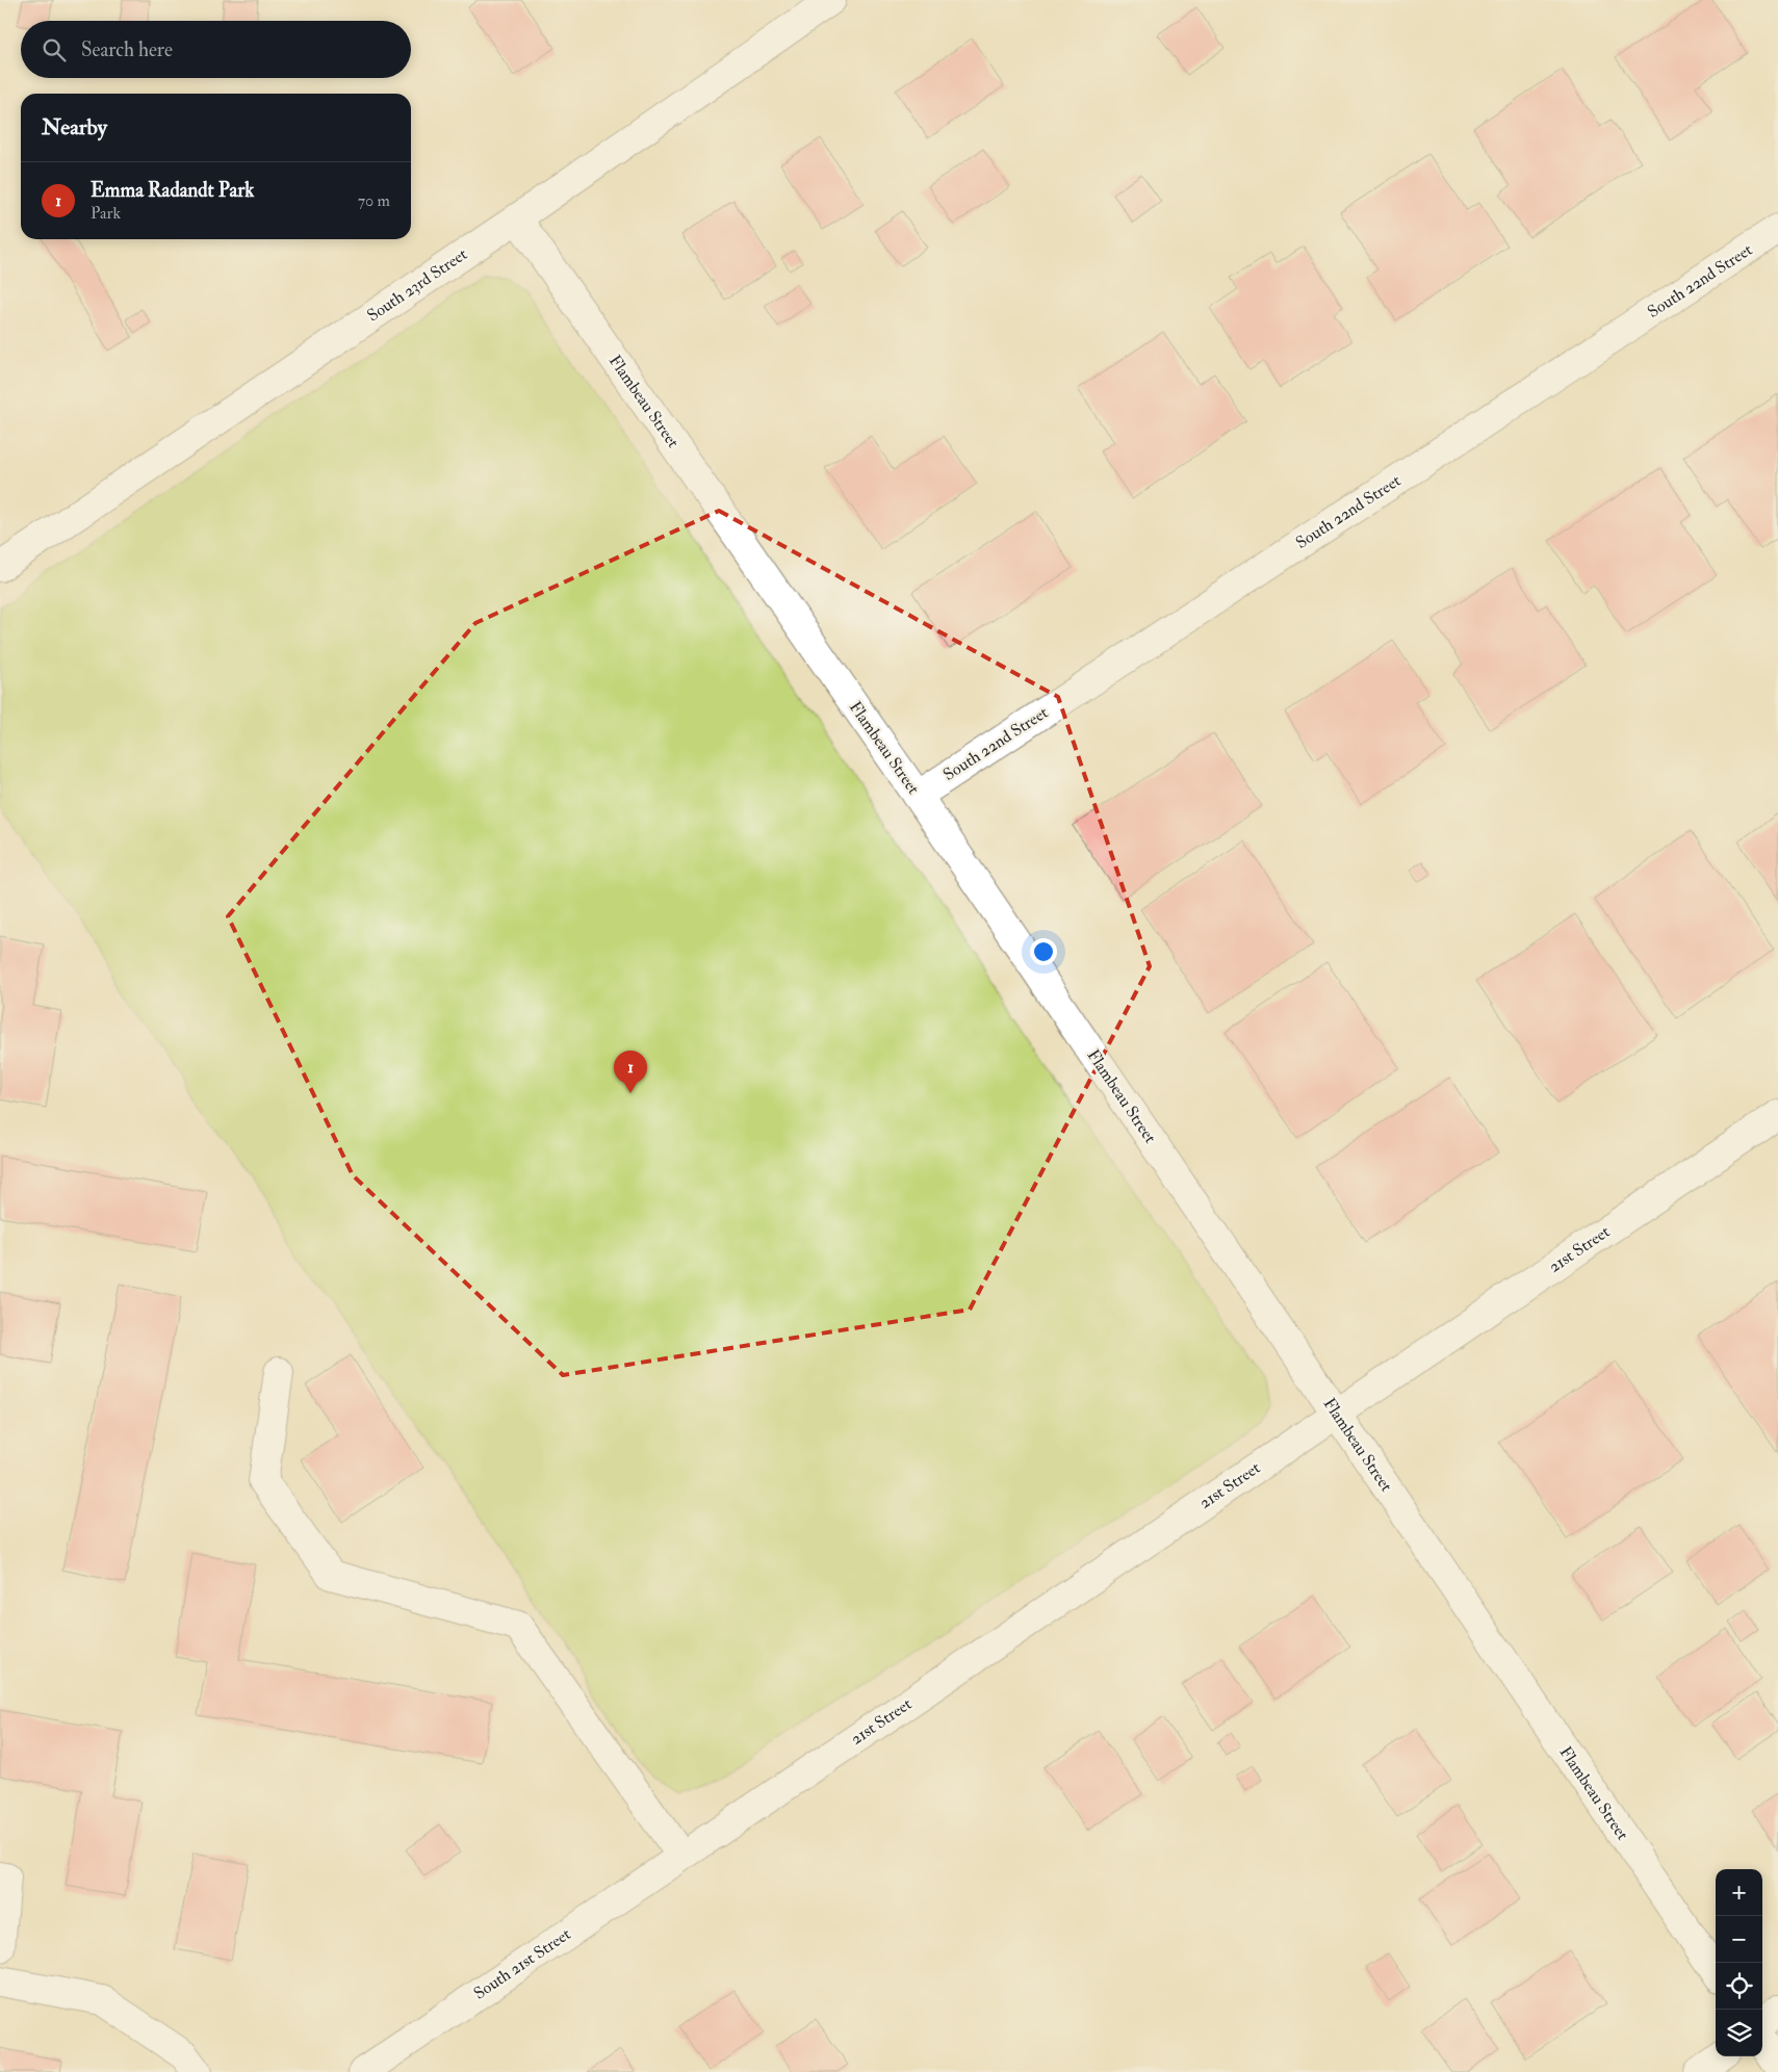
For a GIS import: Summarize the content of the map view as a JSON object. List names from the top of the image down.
{
  "streets": {
    "street": [
      "South 22nd Street",
      "South 23rd Street",
      "Flambeau Street",
      "21st Street",
      "South 21st Street"
    ]
  },
  "crossings": [
    ["South 22nd Street", "Flambeau Street"],
    ["South 23rd Street", "Flambeau Street"],
    ["Flambeau Street", "21st Street"],
    ["21st Street", "South 21st Street"]
  ],
  "page": {
    "search": "Search here",
    "heading": "Nearby",
    "list": [
      {
        "mark": "1",
        "name": "Emma Radandt Park",
        "note": "Park",
        "value": "70 m"
      }
    ],
    "pins": "1",
    "map_buttons": ["+", "−"]
  }
}
